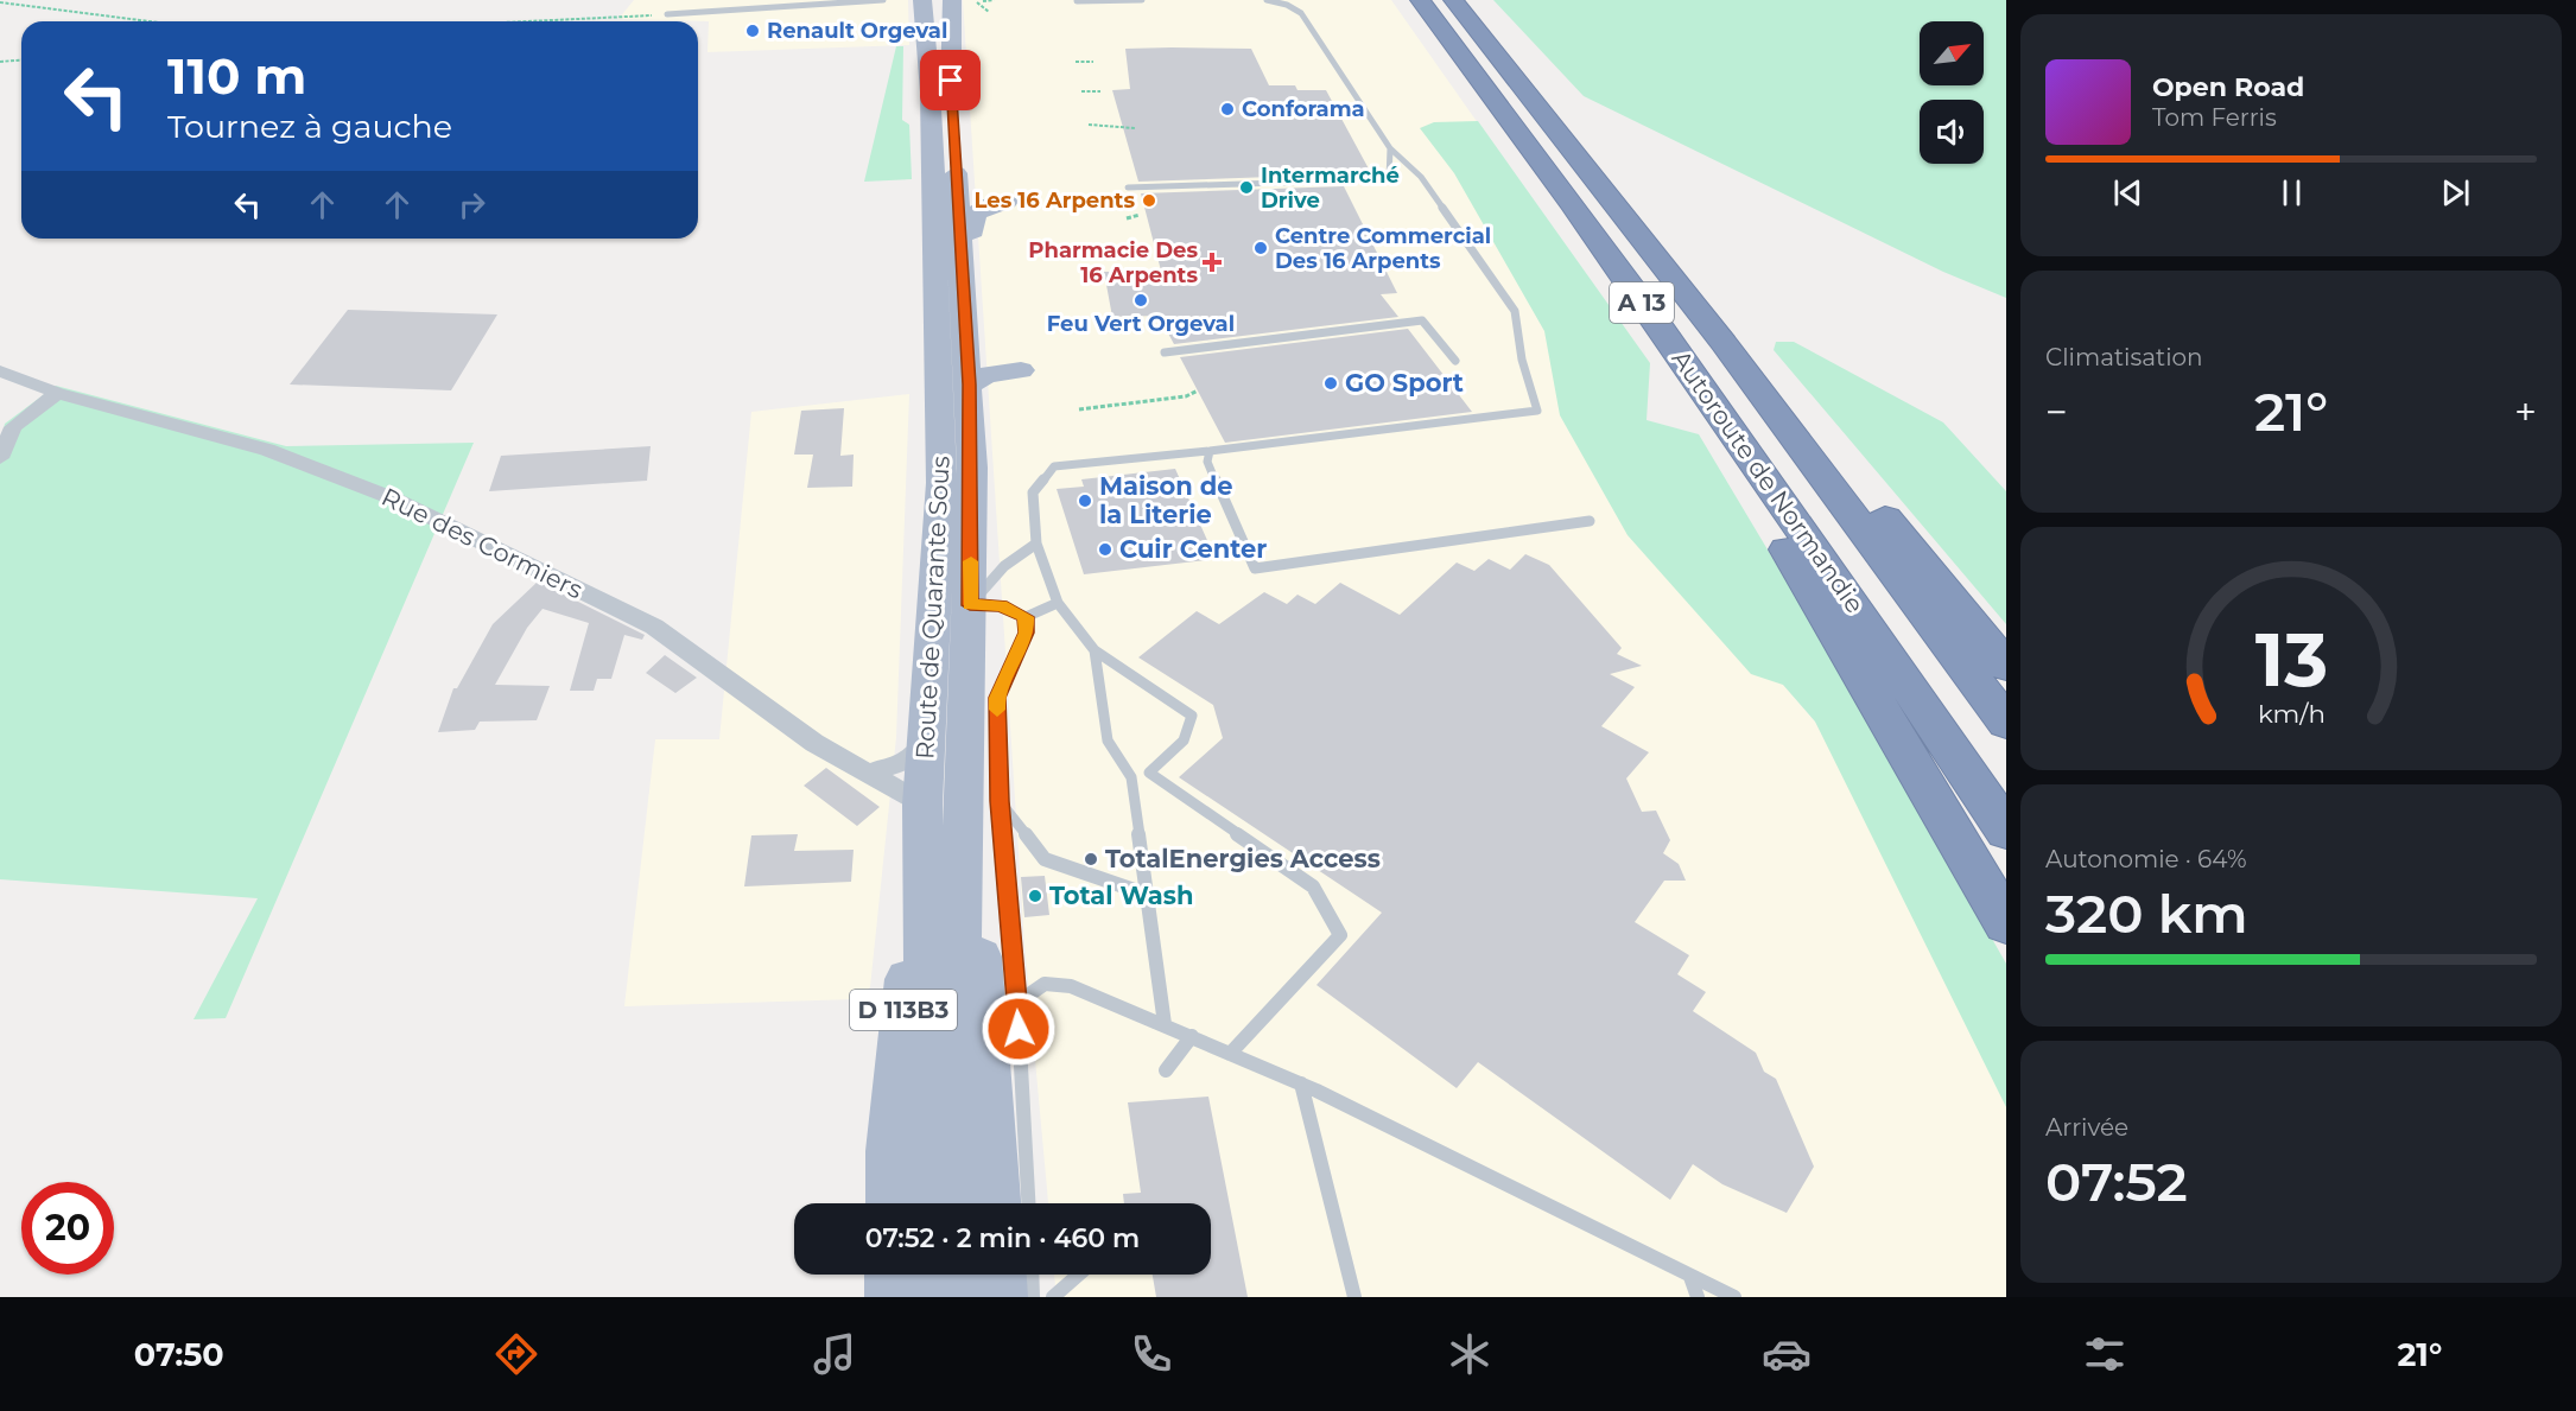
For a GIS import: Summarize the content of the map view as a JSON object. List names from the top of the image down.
{
  "streets": {
    "highway": ["A 13", "Autoroute de Normandie"],
    "main road": ["Route de Quarante Sous", "D 113B3"],
    "street": ["Rue des Cormiers"]
  },
  "crossings": [
    ["Rue des Cormiers", "Route de Quarante Sous"],
    ["Rue des Cormiers", "D 113B3"],
    ["Route de Quarante Sous", "D 113B3"]
  ],
  "places": {
    "other": [
      "Renault Orgeval",
      "Conforama",
      "Intermarché Drive",
      "Les 16 Arpents",
      "Centre Commercial Des 16 Arpents",
      "Feu Vert Orgeval",
      "GO Sport",
      "Maison de la Literie",
      "Cuir Center",
      "TotalEnergies Access",
      "Total Wash"
    ],
    "health": ["Pharmacie Des 16 Arpents"]
  },
  "north": "top right",
  "page": {
    "turn": ["110 m", "Tournez à gauche"],
    "song": ["Open Road", "Tom Ferris"],
    "tile": [
      "Climatisation",
      ["Autonomie · 64%", "320 km"],
      ["Arrivée", "07:52"]
    ],
    "heat": ["−", "21°", "+"],
    "limit": "20",
    "trip": "07:52 · 2 min · 460 m",
    "tabs": ["07:50", "21°"],
    "gauge": ["13", "km/h"]
  }
}
